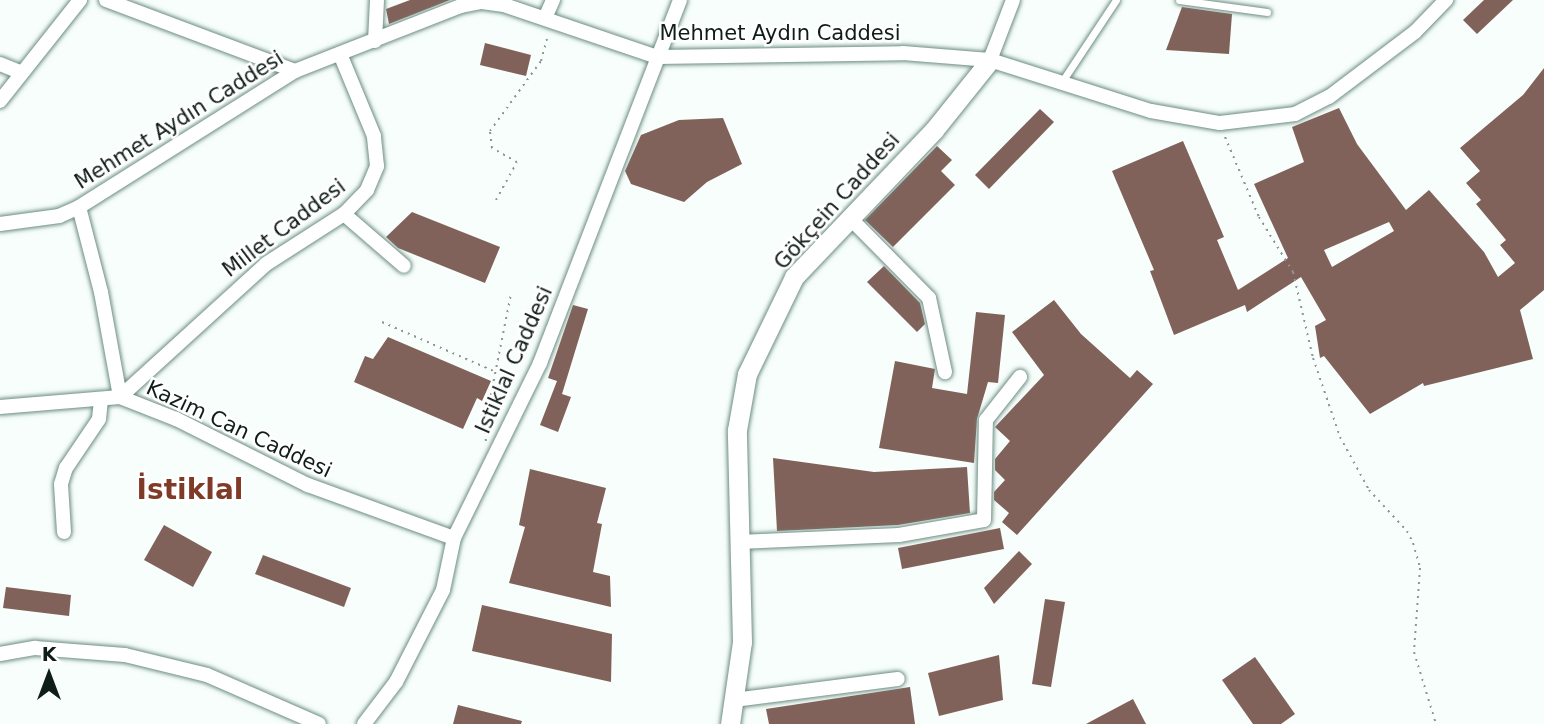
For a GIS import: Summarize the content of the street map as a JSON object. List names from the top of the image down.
{
  "streets": {
    "street": [
      "Mehmet Aydın Caddesi",
      "Gökçein Caddesi",
      "Millet Caddesi",
      "Istiklal Caddesi",
      "Kazim Can Caddesi"
    ]
  },
  "crossings": [
    ["Mehmet Aydın Caddesi", "Gökçein Caddesi"],
    ["Mehmet Aydın Caddesi", "Millet Caddesi"],
    ["Mehmet Aydın Caddesi", "Istiklal Caddesi"],
    ["Millet Caddesi", "Kazim Can Caddesi"],
    ["Istiklal Caddesi", "Kazim Can Caddesi"]
  ],
  "districts": ["İstiklal"],
  "north": "top"
}
